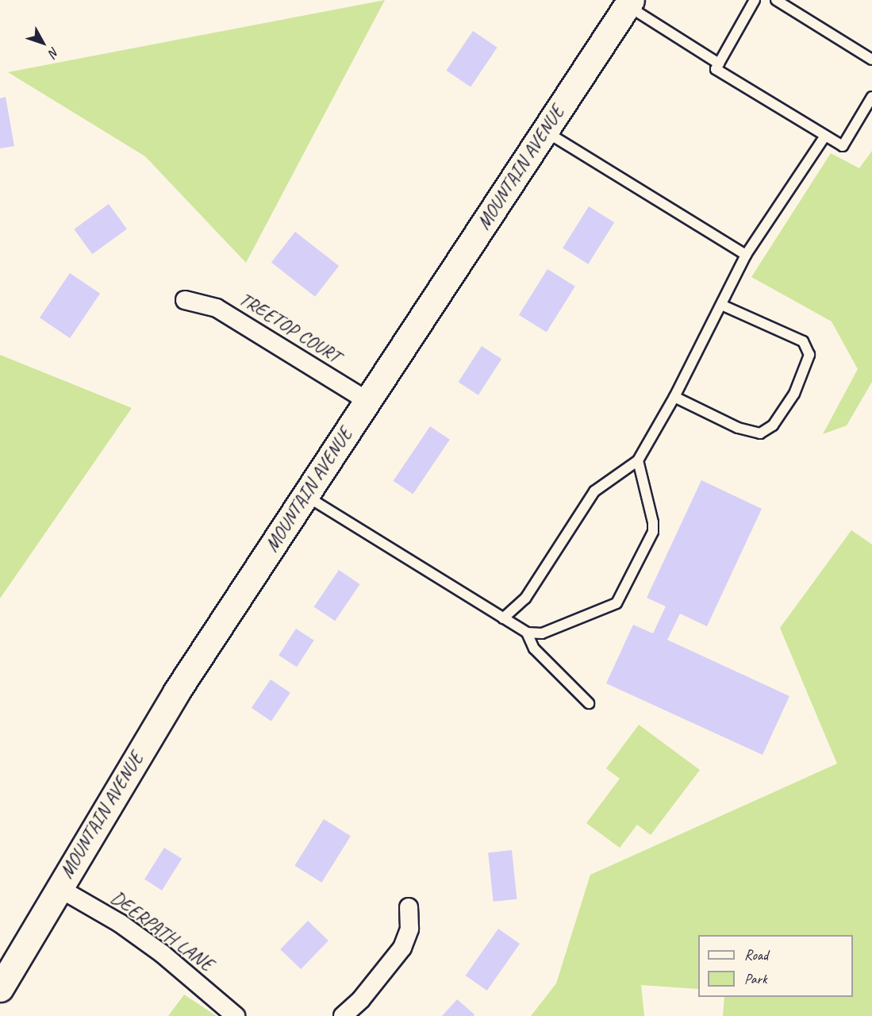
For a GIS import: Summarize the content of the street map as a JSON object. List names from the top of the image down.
{
  "streets": {
    "main road": ["MOUNTAIN AVENUE"],
    "street": ["TREETOP COURT", "DEERPATH LANE"]
  },
  "crossings": [
    ["MOUNTAIN AVENUE", "TREETOP COURT"],
    ["MOUNTAIN AVENUE", "DEERPATH LANE"]
  ],
  "legend": ["Road", "Park"],
  "north": "bottom right"
}
